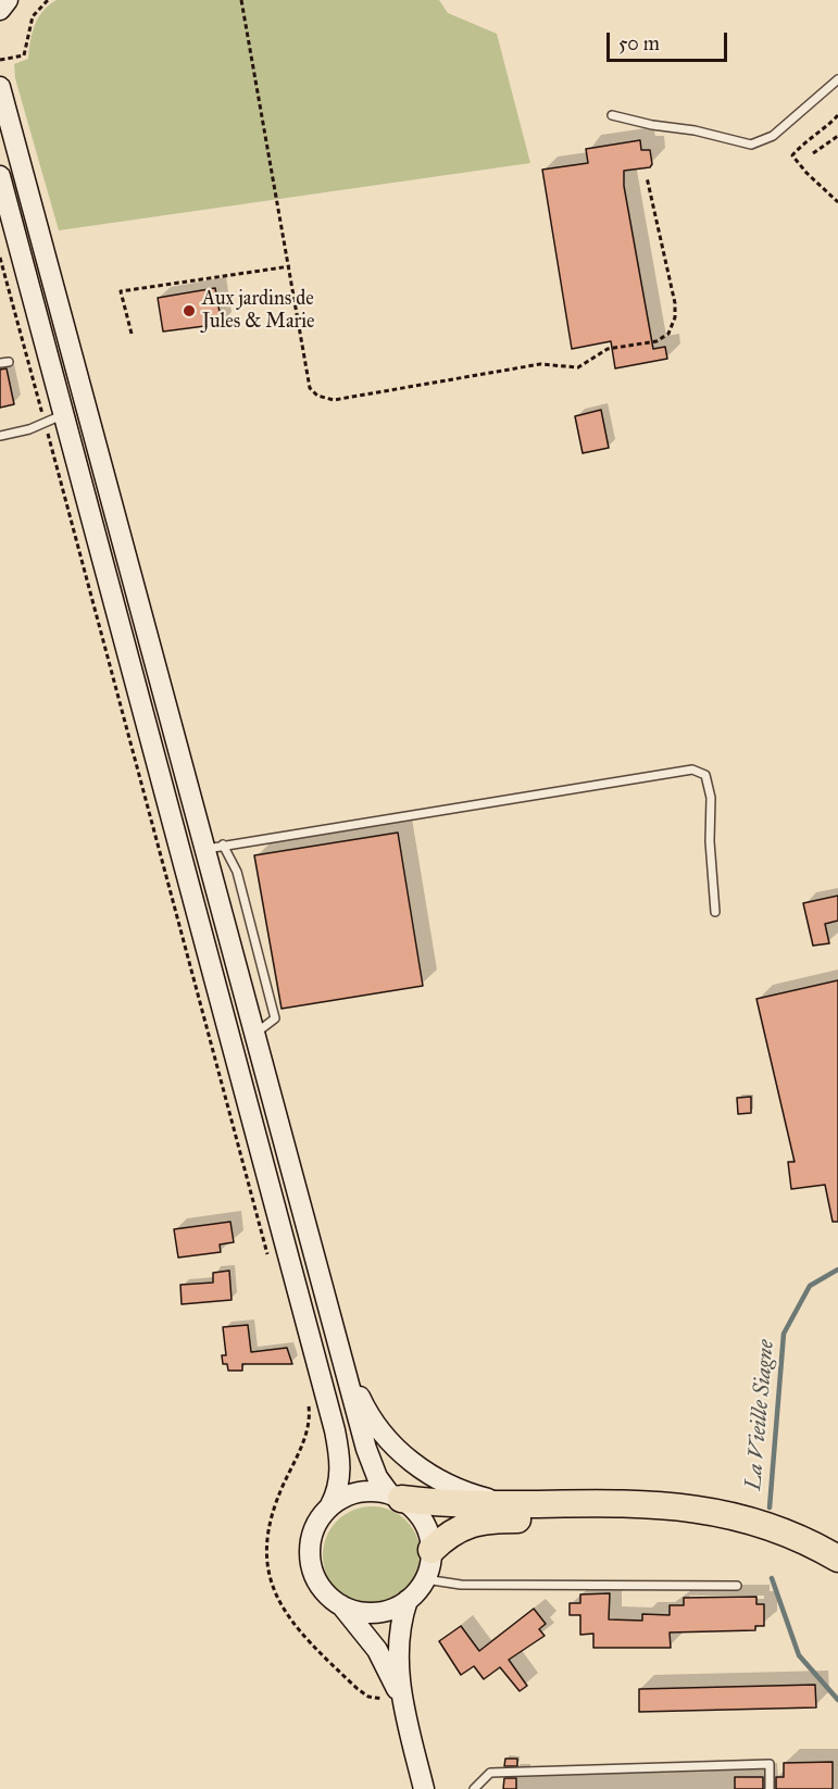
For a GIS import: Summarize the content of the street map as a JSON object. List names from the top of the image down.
{
  "water": ["La Vieille Siagne"],
  "places": ["Aux jardins de Jules & Marie"],
  "scale_bar": "50 m"
}
